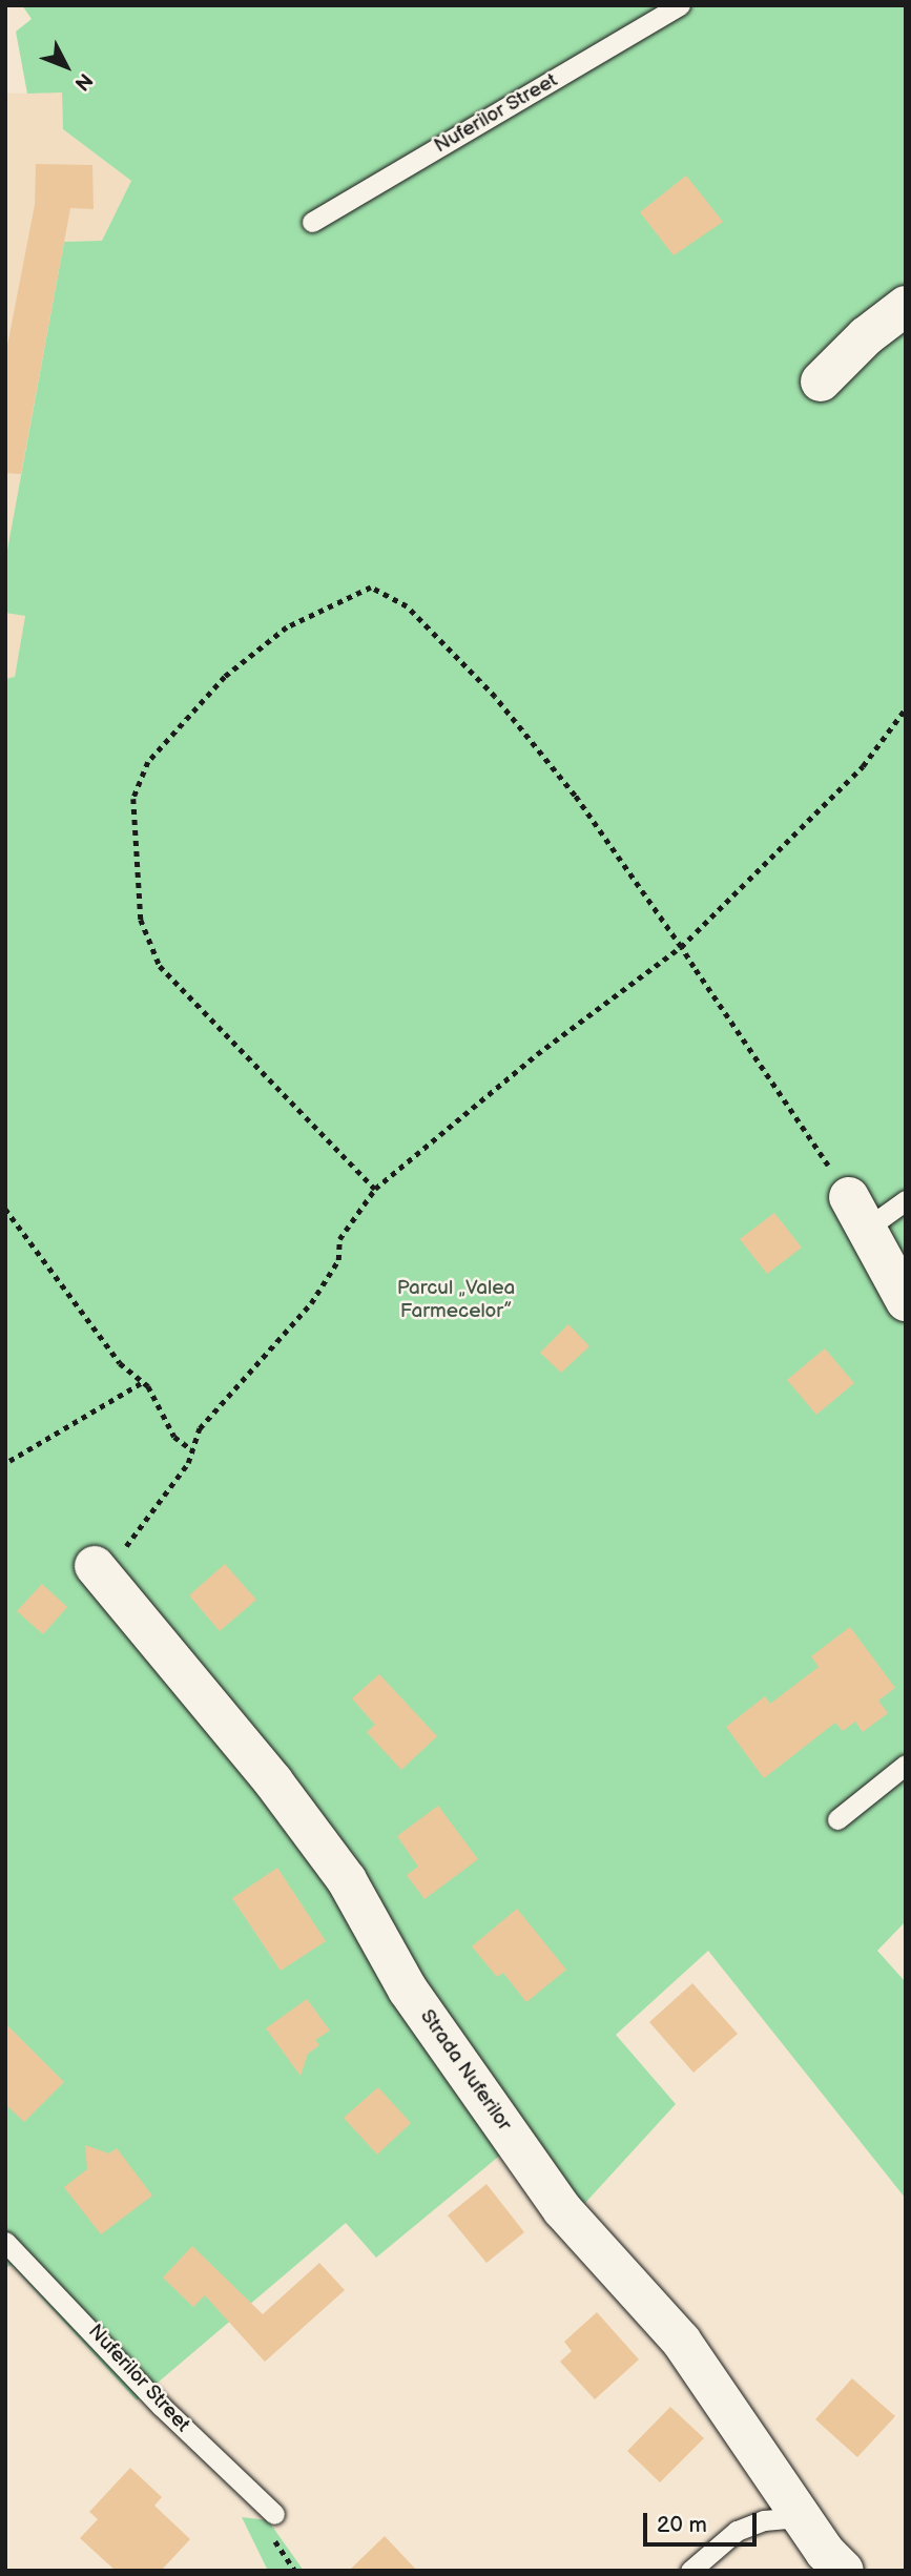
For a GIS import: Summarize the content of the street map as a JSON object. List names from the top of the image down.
{
  "streets": {
    "street": ["Strada Nuferilor"],
    "lane": ["Nuferilor Street"]
  },
  "parks": ["Parcul „Valea Farmecelor”"],
  "scale_bar": "20 m",
  "north": "bottom right"
}
